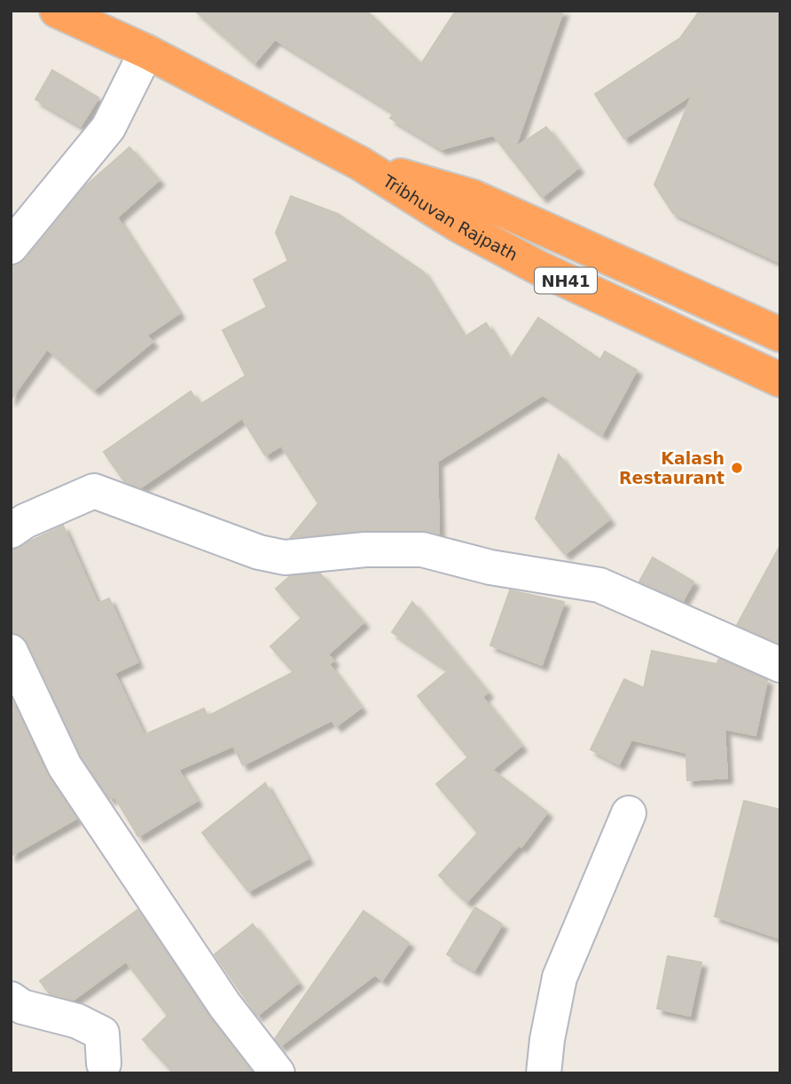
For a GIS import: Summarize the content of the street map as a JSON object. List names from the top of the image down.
{
  "streets": {
    "highway": ["Tribhuvan Rajpath", "NH41"]
  },
  "places": ["Kalash Restaurant"]
}
